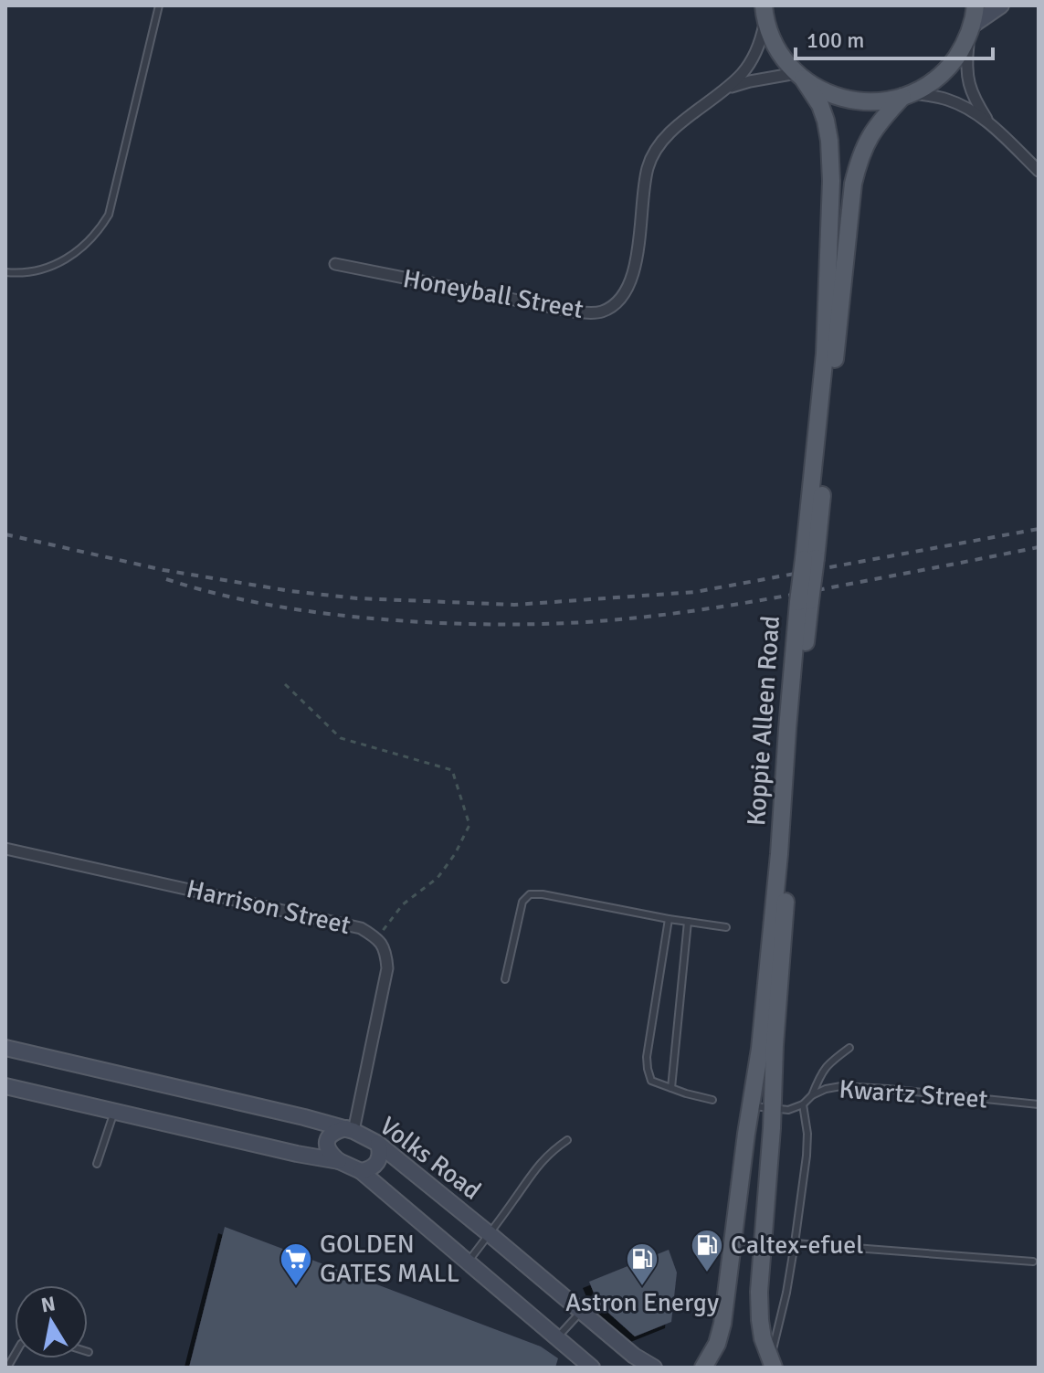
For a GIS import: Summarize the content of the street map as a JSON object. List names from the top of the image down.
{
  "streets": {
    "main road": ["Koppie Alleen Road"],
    "street": ["Honeyball Street", "Harrison Street", "Volks Road"],
    "lane": ["Kwartz Street"]
  },
  "crossings": [
    ["Honeyball Street", "Koppie Alleen Road"],
    ["Koppie Alleen Road", "Kwartz Street"],
    ["Harrison Street", "Volks Road"]
  ],
  "places": {
    "fuel station": ["Caltex-efuel", "Astron Energy"],
    "supermarket": ["GOLDEN GATES MALL"]
  },
  "scale_bar": "100 m",
  "north": "top"
}
